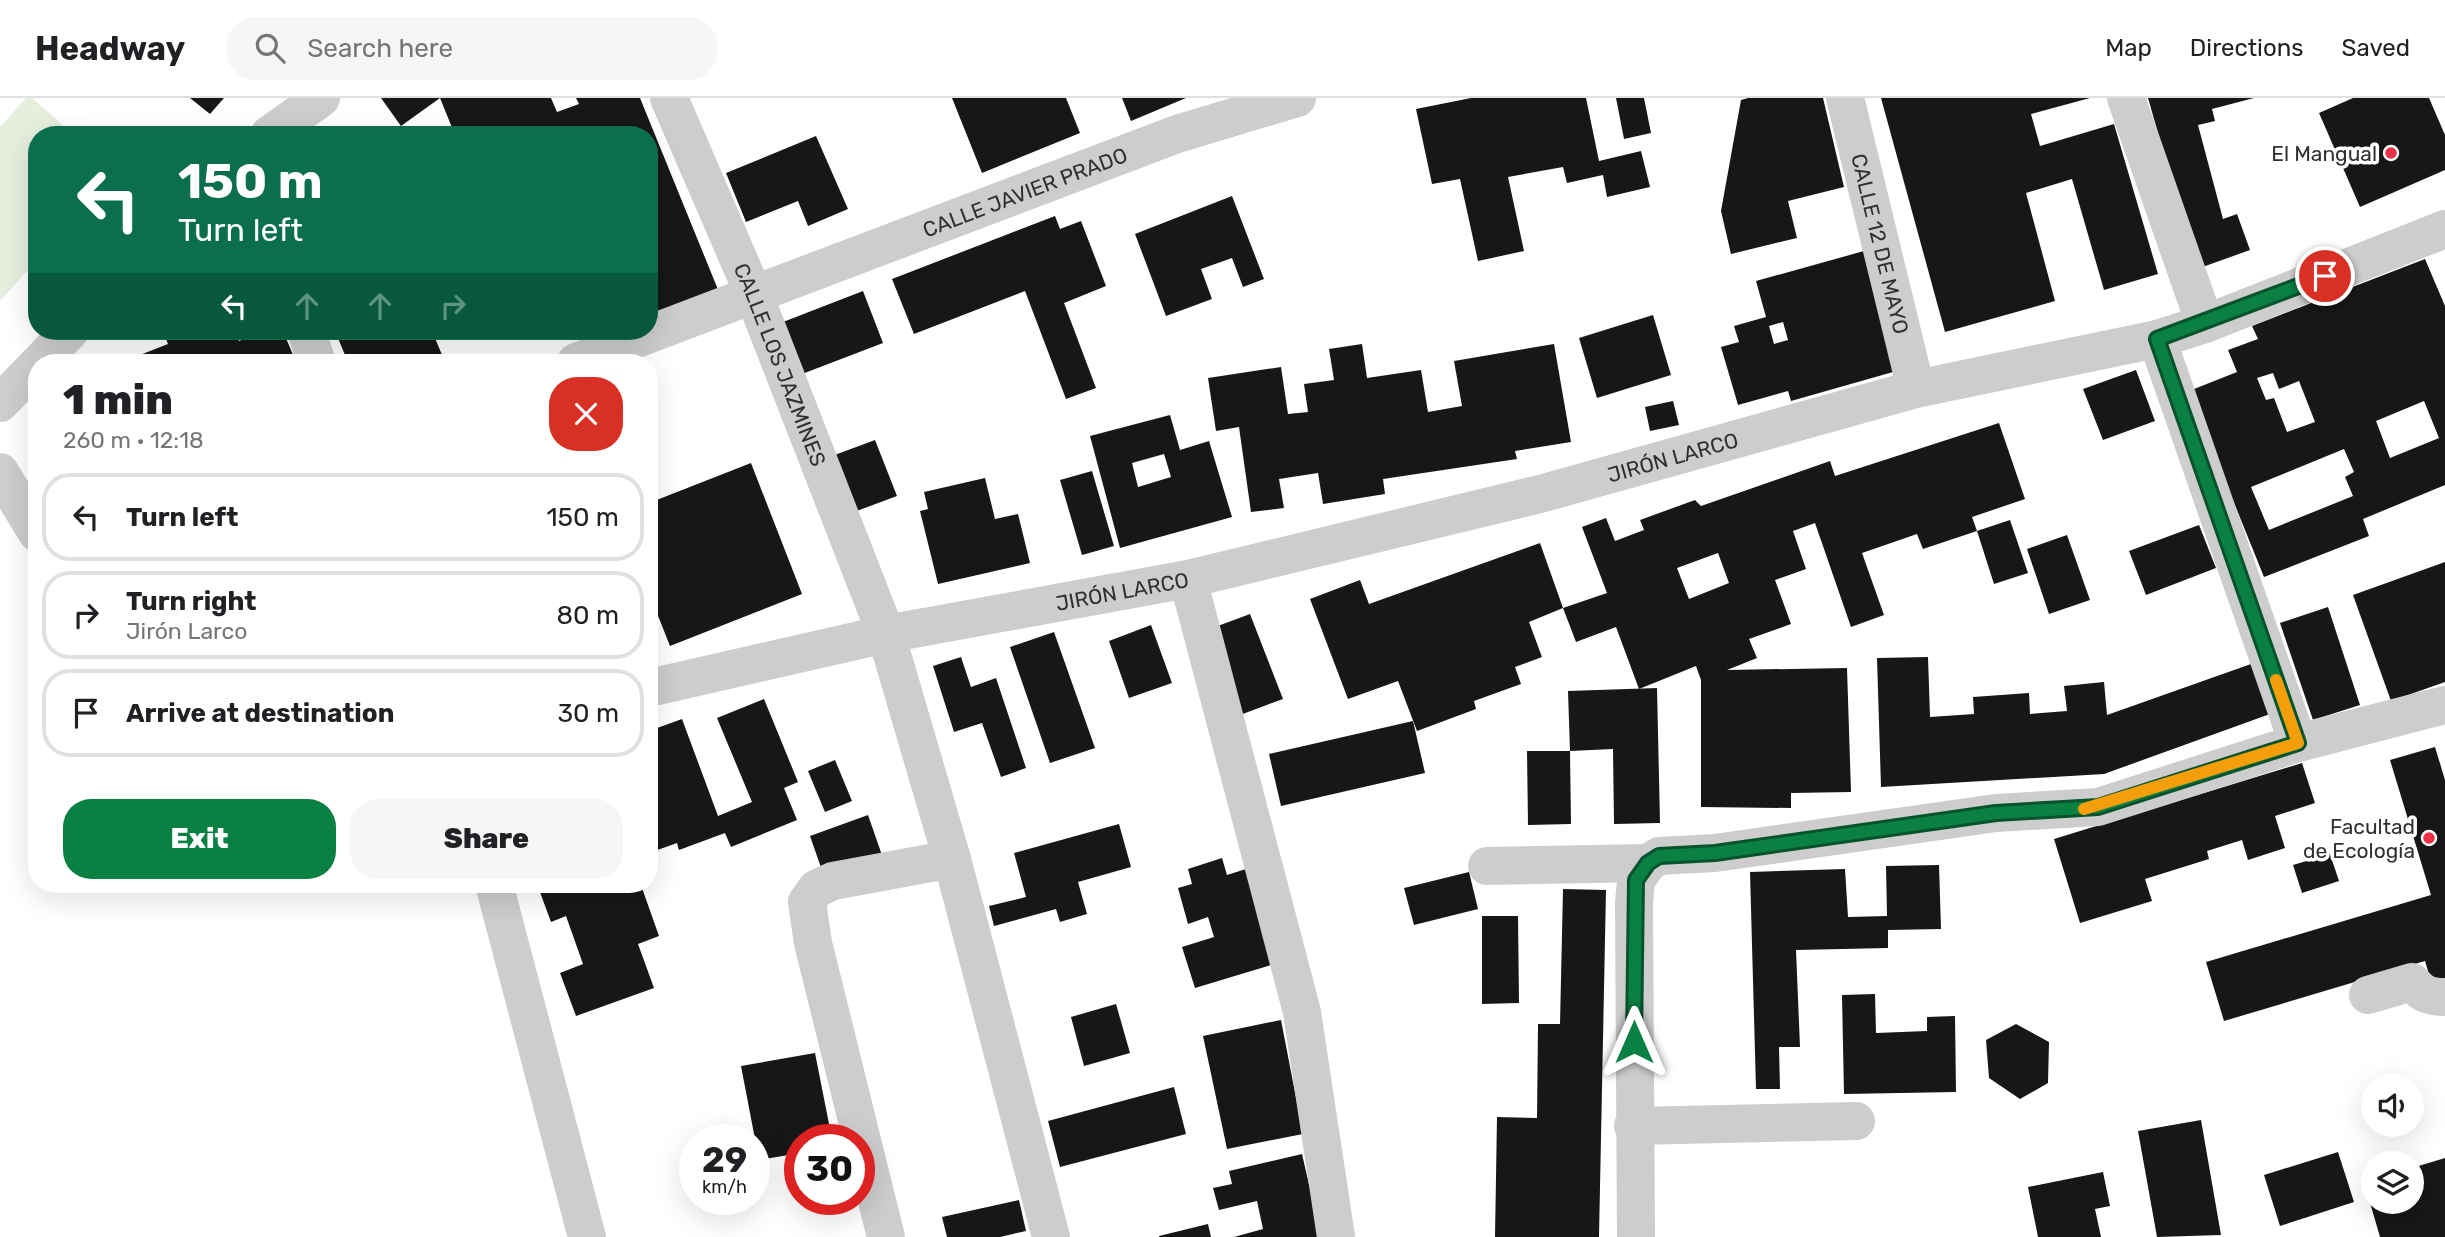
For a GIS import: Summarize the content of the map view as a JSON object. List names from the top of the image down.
{
  "streets": {
    "street": [
      "CALLE JAVIER PRADO",
      "CALLE 12 DE MAYO",
      "CALLE LOS JAZMINES",
      "JIRÓN LARCO"
    ]
  },
  "crossings": [
    ["CALLE JAVIER PRADO", "CALLE LOS JAZMINES"],
    ["CALLE 12 DE MAYO", "JIRÓN LARCO"],
    ["CALLE LOS JAZMINES", "JIRÓN LARCO"]
  ],
  "places": ["El Mangual", "Facultad de Ecología"],
  "page": {
    "header": "Headway",
    "search": "Search here",
    "nav": ["Map", "Directions", "Saved"],
    "turn": ["150 m", "Turn left"],
    "heading": ["1 min", "260 m · 12:18"],
    "list": [
      {
        "name": "Turn left",
        "value": "150 m"
      },
      {
        "name": "Turn right",
        "note": "Jirón Larco",
        "value": "80 m"
      },
      {
        "name": "Arrive at destination",
        "value": "30 m"
      }
    ],
    "buttons": ["Exit", "Share"],
    "speed": "29 km/h",
    "limit": "30"
  }
}
